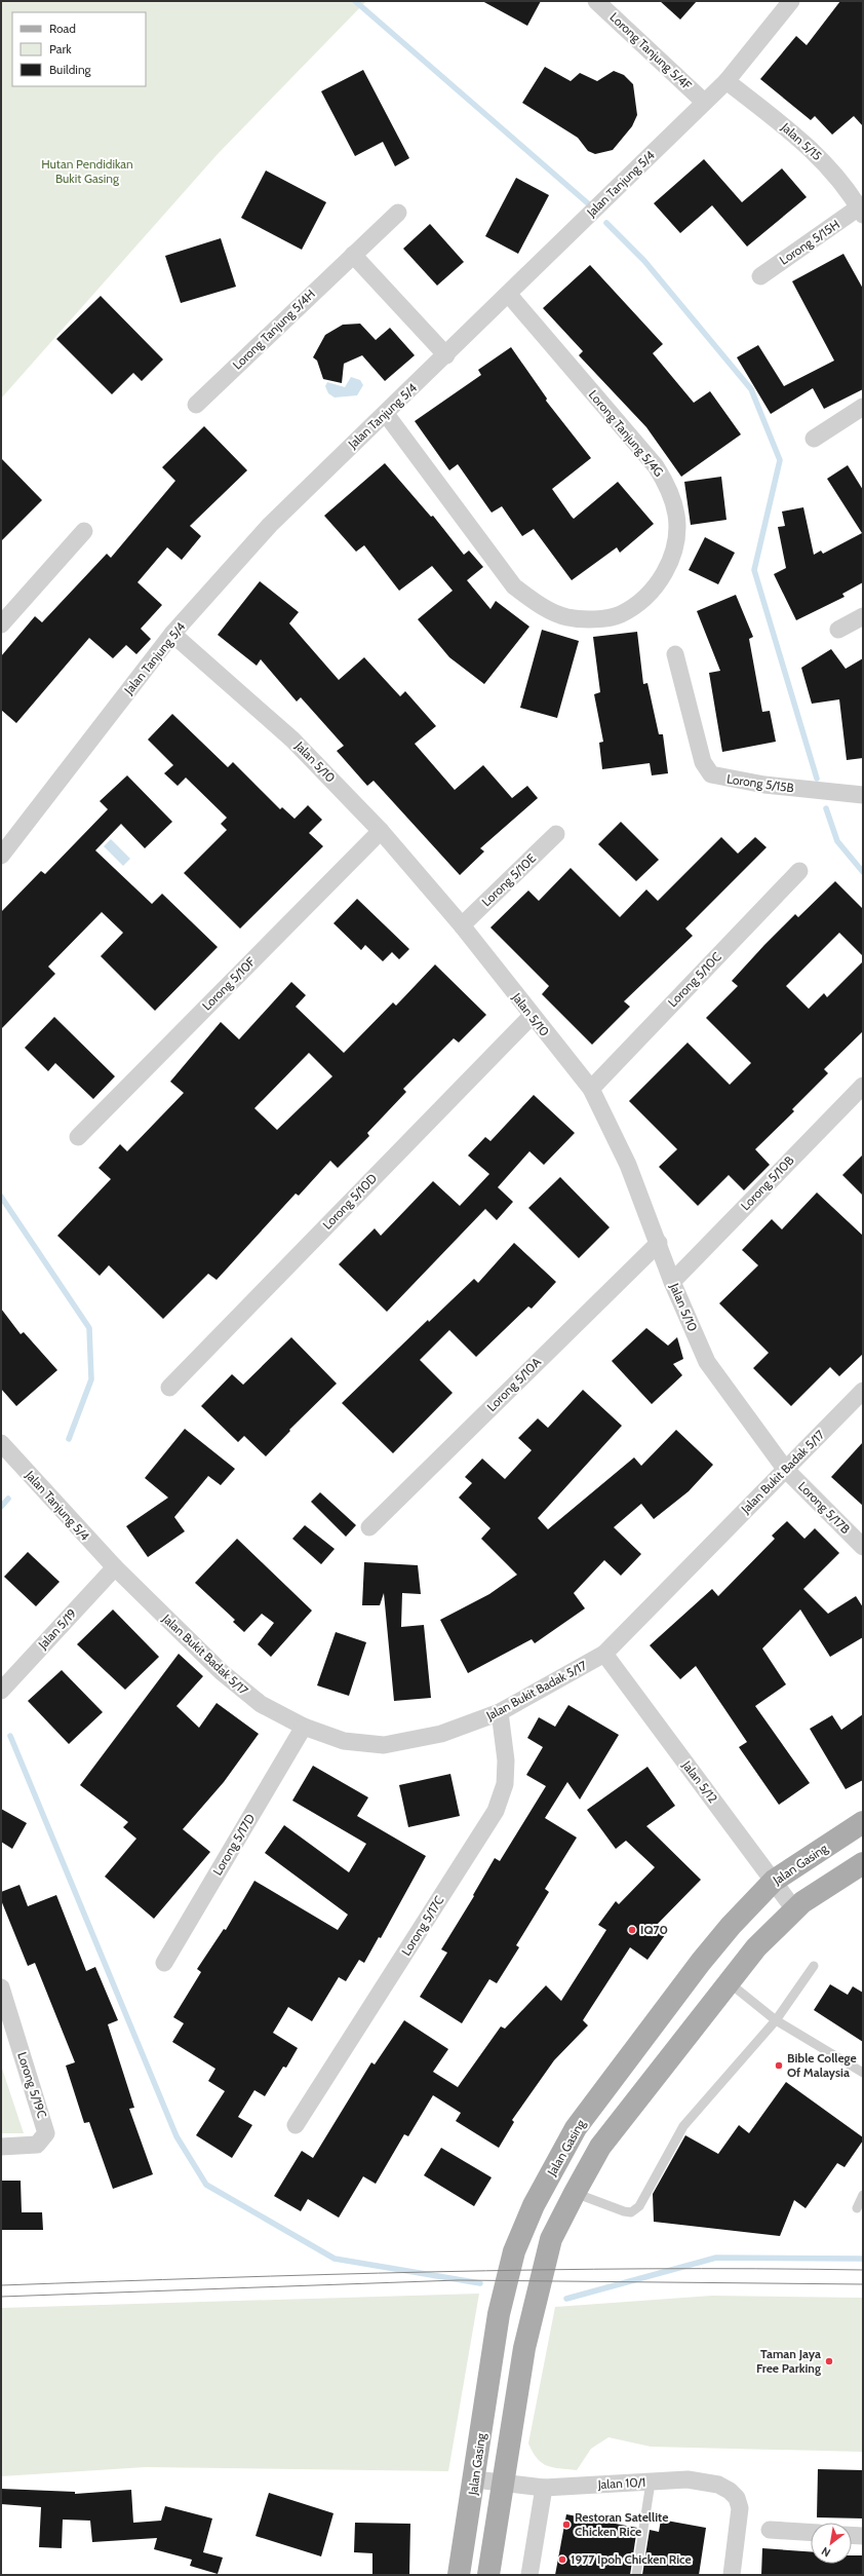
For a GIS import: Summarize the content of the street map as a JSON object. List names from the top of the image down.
{
  "streets": {
    "main road": ["Jalan Gasing"],
    "street": [
      "Lorong Tanjung 5/4F",
      "Jalan 5/15",
      "Jalan Tanjung 5/4",
      "Lorong 5/15H",
      "Lorong Tanjung 5/4H",
      "Lorong Tanjung 5/4G",
      "Jalan 5/10",
      "Lorong 5/15B",
      "Lorong 5/10E",
      "Lorong 5/10C",
      "Lorong 5/10F",
      "Lorong 5/10B",
      "Lorong 5/10D",
      "Lorong 5/10A",
      "Jalan Bukit Badak 5/17",
      "Lorong 5/17B",
      "Jalan 5/19",
      "Jalan 5/12",
      "Lorong 5/17D",
      "Lorong 5/17C",
      "Lorong 5/19C",
      "Jalan 10/1"
    ]
  },
  "crossings": [
    ["Lorong Tanjung 5/4F", "Jalan Tanjung 5/4"],
    ["Jalan 5/15", "Jalan Tanjung 5/4"],
    ["Jalan 5/15", "Lorong 5/15H"],
    ["Jalan Tanjung 5/4", "Lorong Tanjung 5/4G"],
    ["Jalan Tanjung 5/4", "Jalan 5/10"],
    ["Jalan Tanjung 5/4", "Jalan Bukit Badak 5/17"],
    ["Jalan Tanjung 5/4", "Jalan 5/19"],
    ["Jalan 5/10", "Lorong 5/10E"],
    ["Jalan 5/10", "Lorong 5/10C"],
    ["Jalan 5/10", "Lorong 5/10F"],
    ["Jalan 5/10", "Lorong 5/10B"],
    ["Jalan 5/10", "Lorong 5/10D"],
    ["Jalan 5/10", "Lorong 5/10A"],
    ["Jalan 5/10", "Jalan Bukit Badak 5/17"],
    ["Jalan 5/10", "Lorong 5/17B"],
    ["Jalan Bukit Badak 5/17", "Lorong 5/17B"],
    ["Jalan Bukit Badak 5/17", "Jalan 5/19"],
    ["Jalan Bukit Badak 5/17", "Jalan 5/12"],
    ["Jalan Bukit Badak 5/17", "Lorong 5/17D"],
    ["Jalan Bukit Badak 5/17", "Lorong 5/17C"],
    ["Jalan 5/12", "Jalan Gasing"],
    ["Jalan Gasing", "Jalan 10/1"]
  ],
  "parks": ["Hutan Pendidikan Bukit Gasing"],
  "places": [
    "IQ70",
    "Bible College Of Malaysia",
    "Taman Jaya Free Parking",
    "Restoran Satellite Chicken Rice",
    "1977 Ipoh Chicken Rice"
  ],
  "legend": ["Road", "Park", "Building"],
  "north": "bottom left"
}
